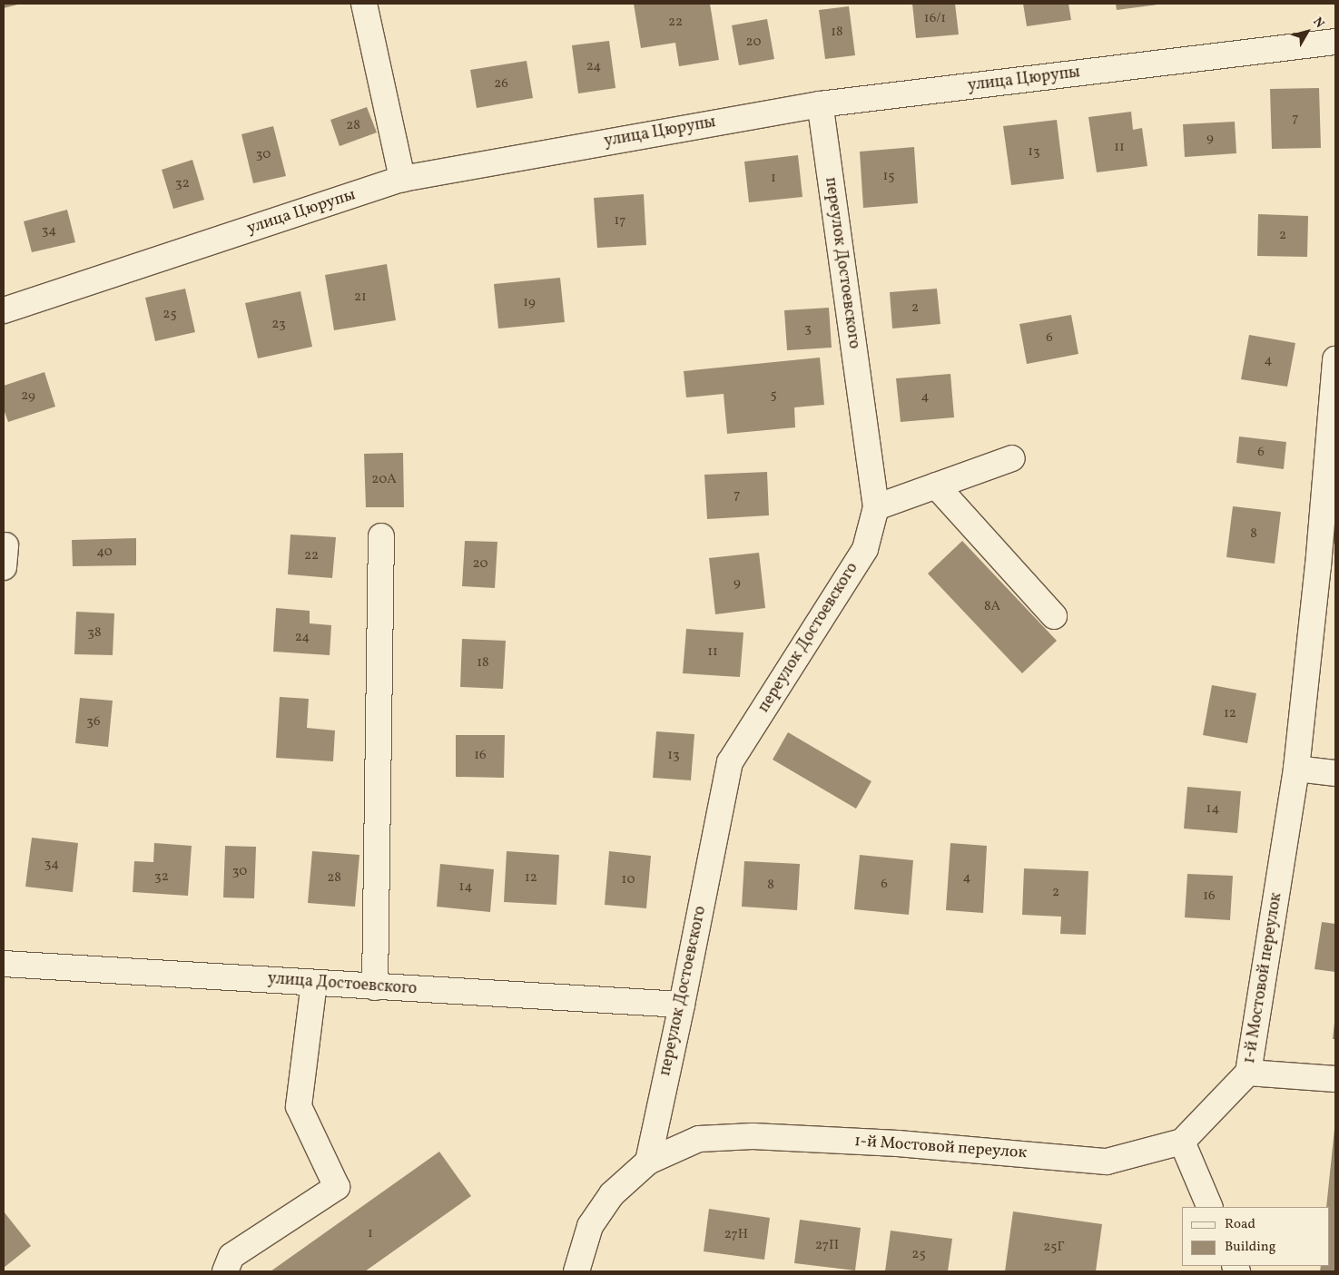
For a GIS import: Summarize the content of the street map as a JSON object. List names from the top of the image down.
{
  "streets": {
    "street": [
      "улица Цюрупы",
      "переулок Достоевского",
      "1-й Мостовой переулок",
      "улица Достоевского"
    ]
  },
  "crossings": [
    ["улица Цюрупы", "переулок Достоевского"],
    ["переулок Достоевского", "1-й Мостовой переулок"],
    ["переулок Достоевского", "улица Достоевского"]
  ],
  "house_numbers": [
    "16/1",
    "22",
    "18",
    "20",
    "24",
    "26",
    "7",
    "28",
    "9",
    "11",
    "13",
    "30",
    "15",
    "1",
    "32",
    "17",
    "34",
    "2",
    "21",
    "19",
    "2",
    "25",
    "23",
    "3",
    "6",
    "4",
    "5",
    "29",
    "4",
    "6",
    "20А",
    "7",
    "8",
    "40",
    "22",
    "20",
    "9",
    "8А",
    "38",
    "24",
    "11",
    "18",
    "12",
    "36",
    "16",
    "13",
    "14",
    "34",
    "30",
    "32",
    "28",
    "12",
    "4",
    "10",
    "6",
    "8",
    "14",
    "2",
    "16",
    "1",
    "27Н",
    "27П",
    "25Г",
    "25"
  ],
  "legend": ["Road", "Building"],
  "north": "top right"
}
